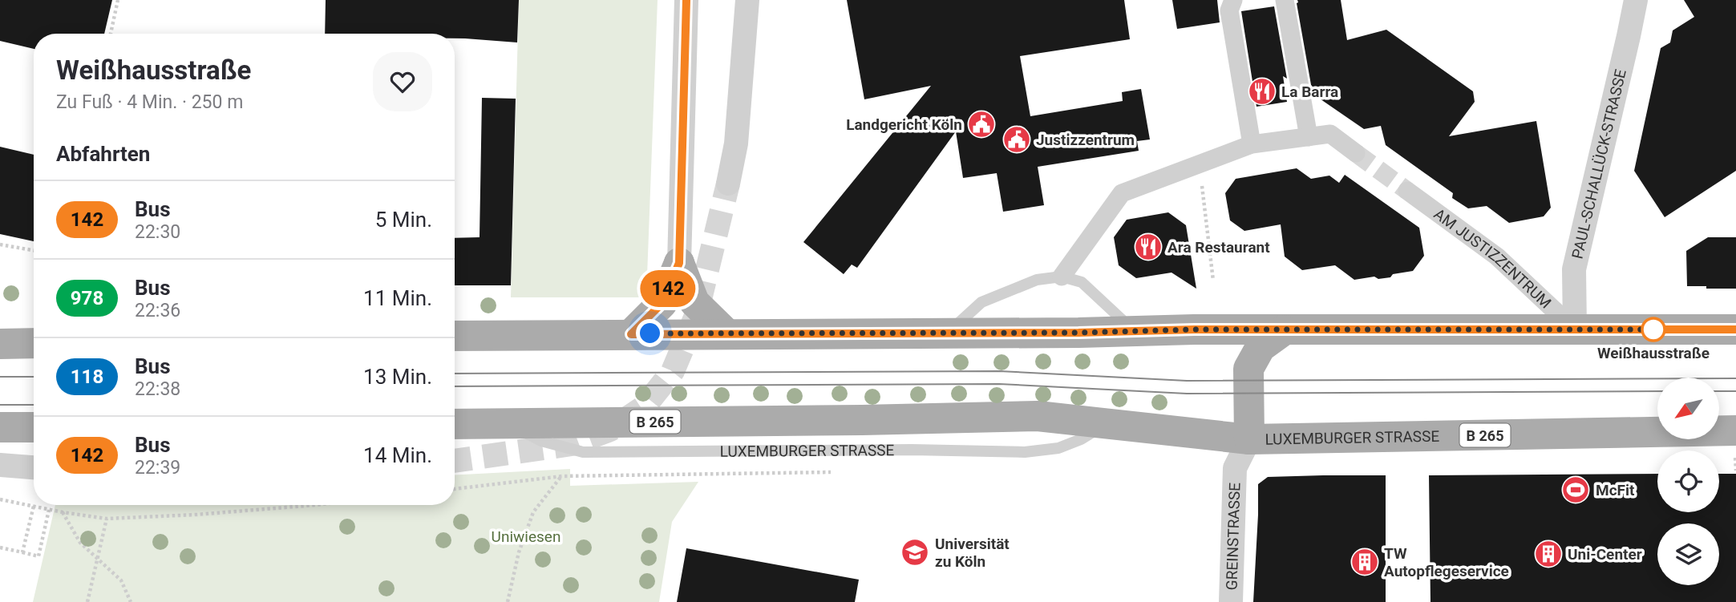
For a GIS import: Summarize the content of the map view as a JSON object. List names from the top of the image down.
{
  "streets": {
    "main road": ["B 265", "LUXEMBURGER STRASSE"],
    "street": ["PAUL-SCHALLÜCK-STRASSE", "AM JUSTIZZENTRUM", "GREINSTRASSE"]
  },
  "crossings": [
    ["PAUL-SCHALLÜCK-STRASSE", "AM JUSTIZZENTRUM"],
    ["LUXEMBURGER STRASSE", "GREINSTRASSE"]
  ],
  "parks": ["Uniwiesen"],
  "places": {
    "restaurant": ["La Barra", "Ara Restaurant"],
    "public building": ["Landgericht Köln", "Justizzentrum"],
    "other": ["Weißhausstraße"],
    "sports": ["McFit"],
    "school or university": ["Universität zu Köln"],
    "building": ["Uni-Center", "TW Autopflegeservice"]
  },
  "lines": ["bus line 142"],
  "north": "bottom left",
  "page": {
    "on_map": "142",
    "heading": [
      ["Weißhausstraße", "Zu Fuß · 4 Min. · 250 m"],
      "Abfahrten"
    ],
    "list": [
      {
        "mark": "142",
        "name": "Bus",
        "note": "22:30",
        "value": "5 Min."
      },
      {
        "mark": "978",
        "name": "Bus",
        "note": "22:36",
        "value": "11 Min."
      },
      {
        "mark": "118",
        "name": "Bus",
        "note": "22:38",
        "value": "13 Min."
      },
      {
        "mark": "142",
        "name": "Bus",
        "note": "22:39",
        "value": "14 Min."
      }
    ]
  }
}
